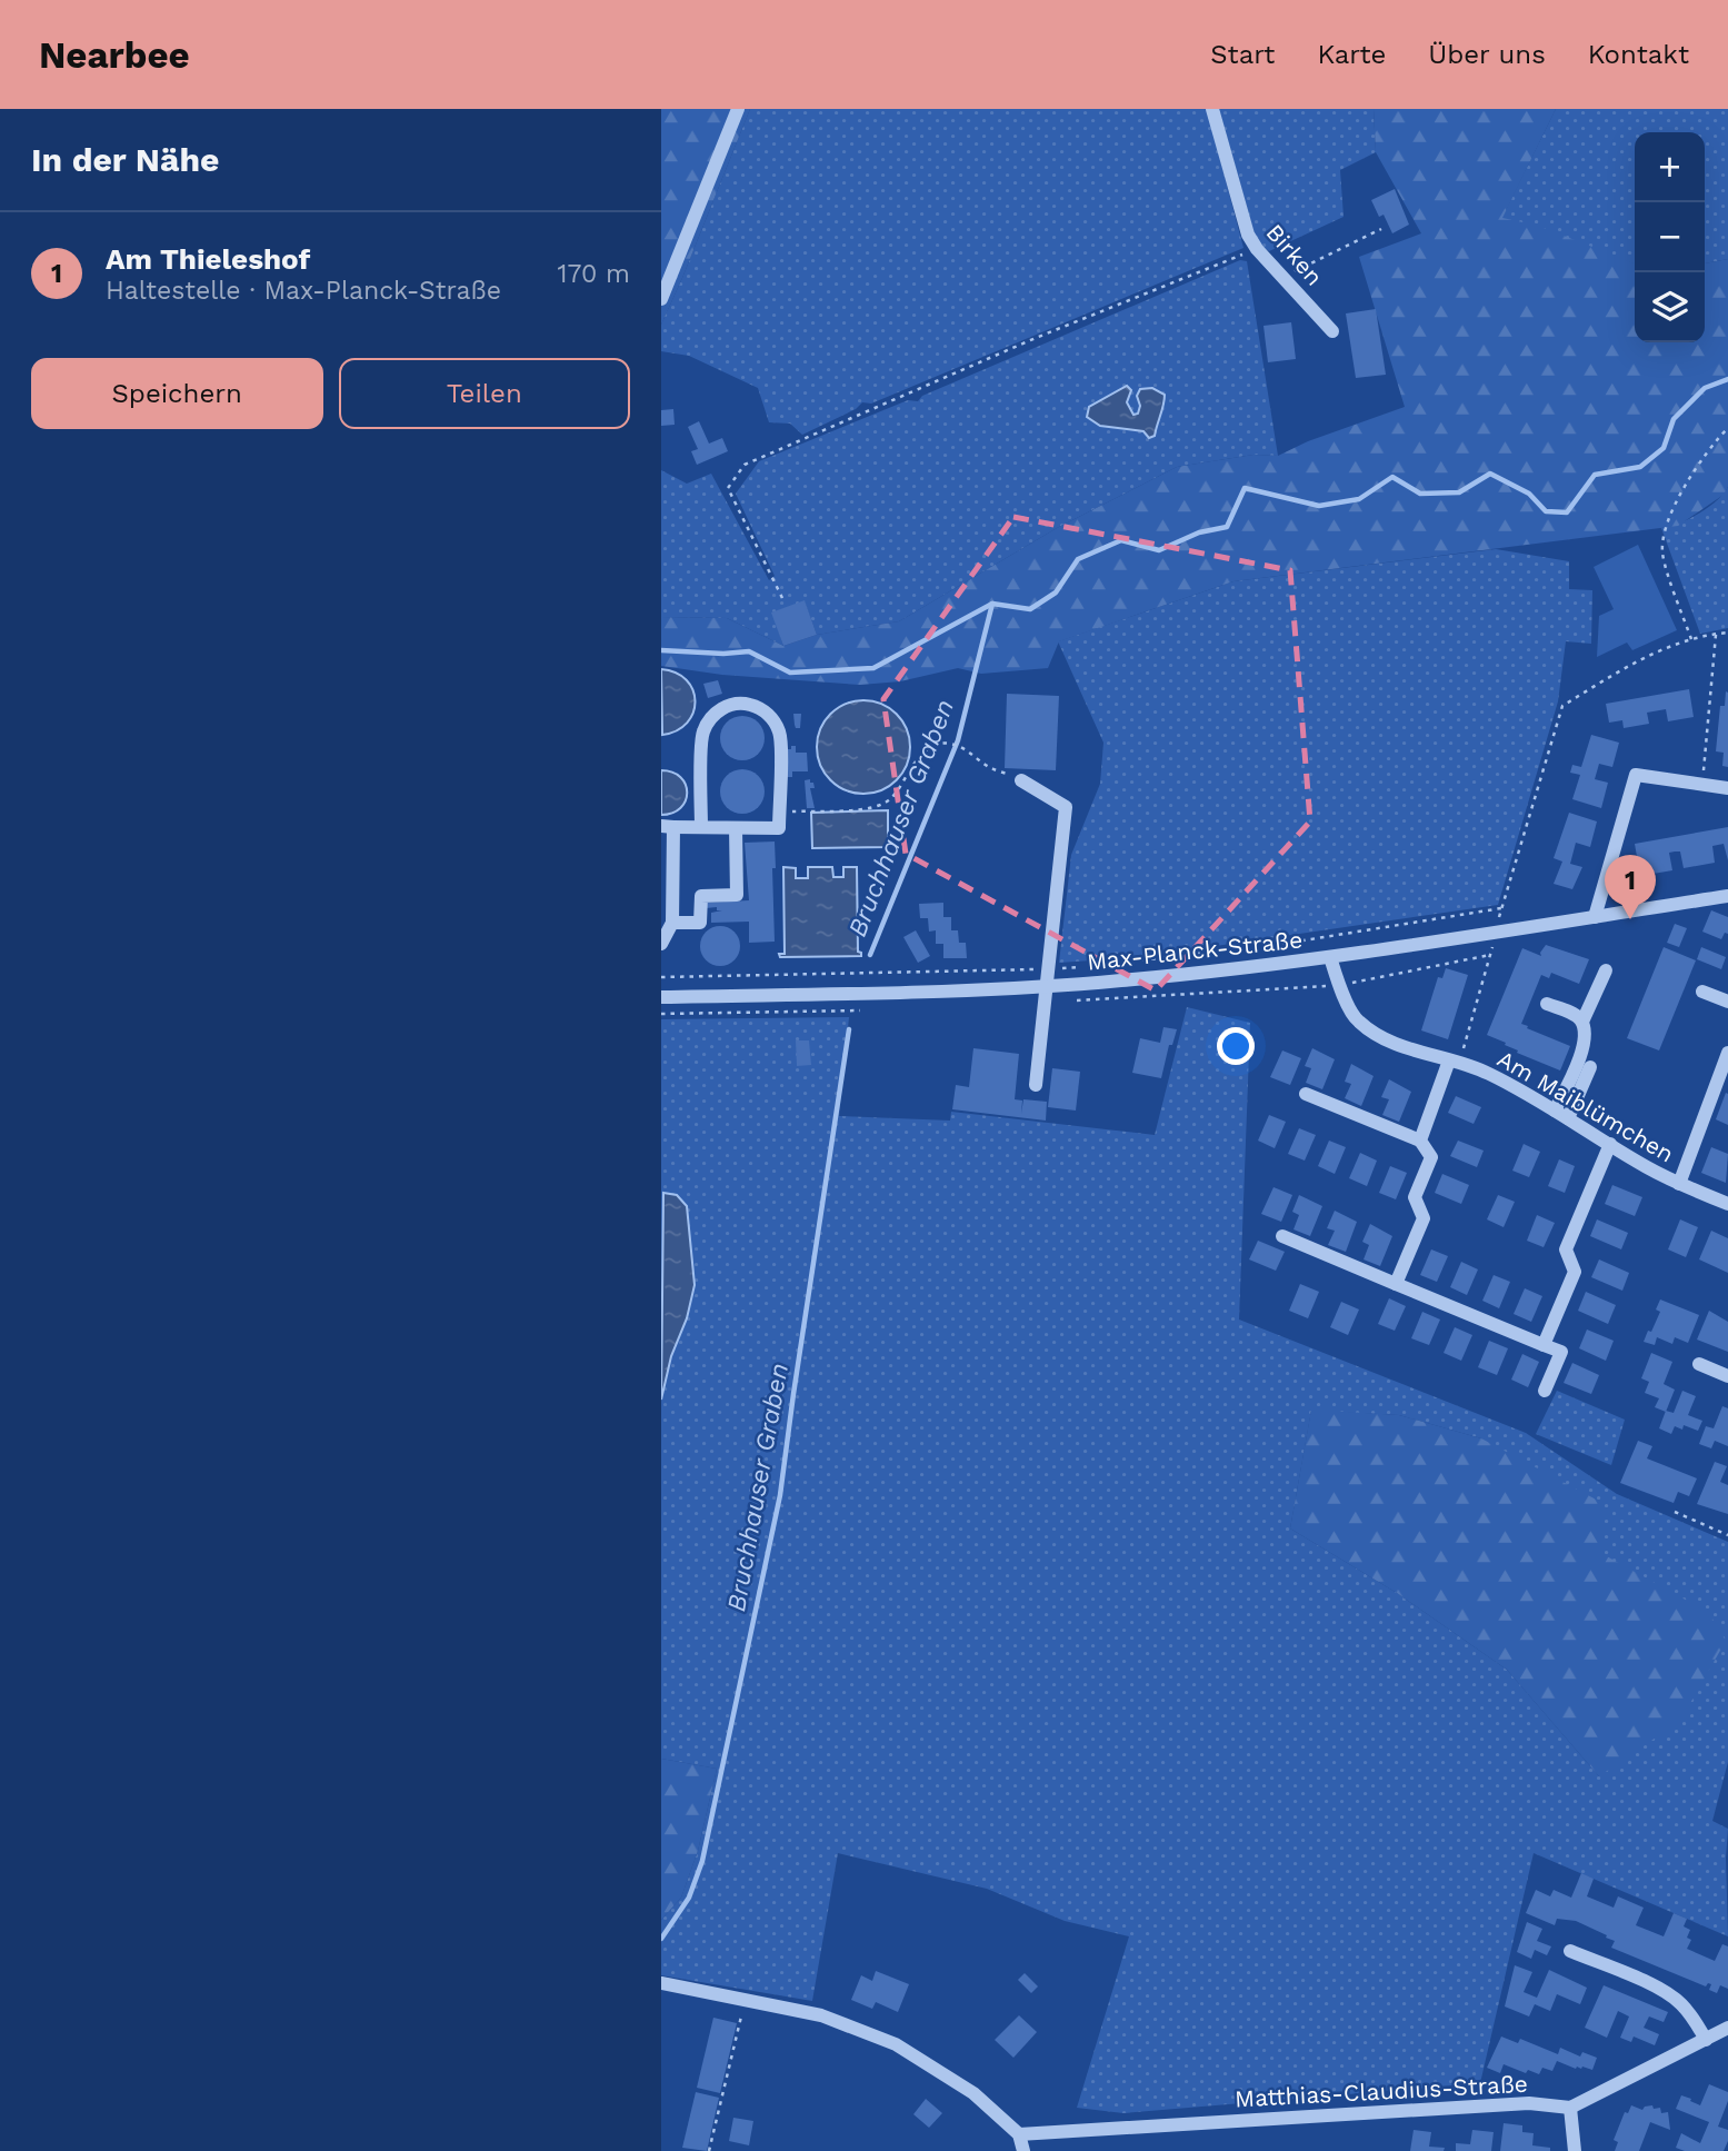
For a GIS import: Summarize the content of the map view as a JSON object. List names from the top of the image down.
{
  "streets": {
    "street": [
      "Birken",
      "Max-Planck-Straße",
      "Am Maiblümchen",
      "Matthias-Claudius-Straße"
    ]
  },
  "crossings": [
    ["Max-Planck-Straße", "Am Maiblümchen"]
  ],
  "water": ["Bruchhauser Graben"],
  "page": {
    "header": "Nearbee",
    "nav": [
      "Start",
      "Karte",
      "Über uns",
      "Kontakt"
    ],
    "heading": "In der Nähe",
    "map_buttons": ["+", "−"],
    "list": [
      {
        "mark": "1",
        "name": "Am Thieleshof",
        "note": "Haltestelle · Max-Planck-Straße",
        "value": "170 m"
      }
    ],
    "buttons": ["Speichern", "Teilen"],
    "pins": "1"
  }
}
